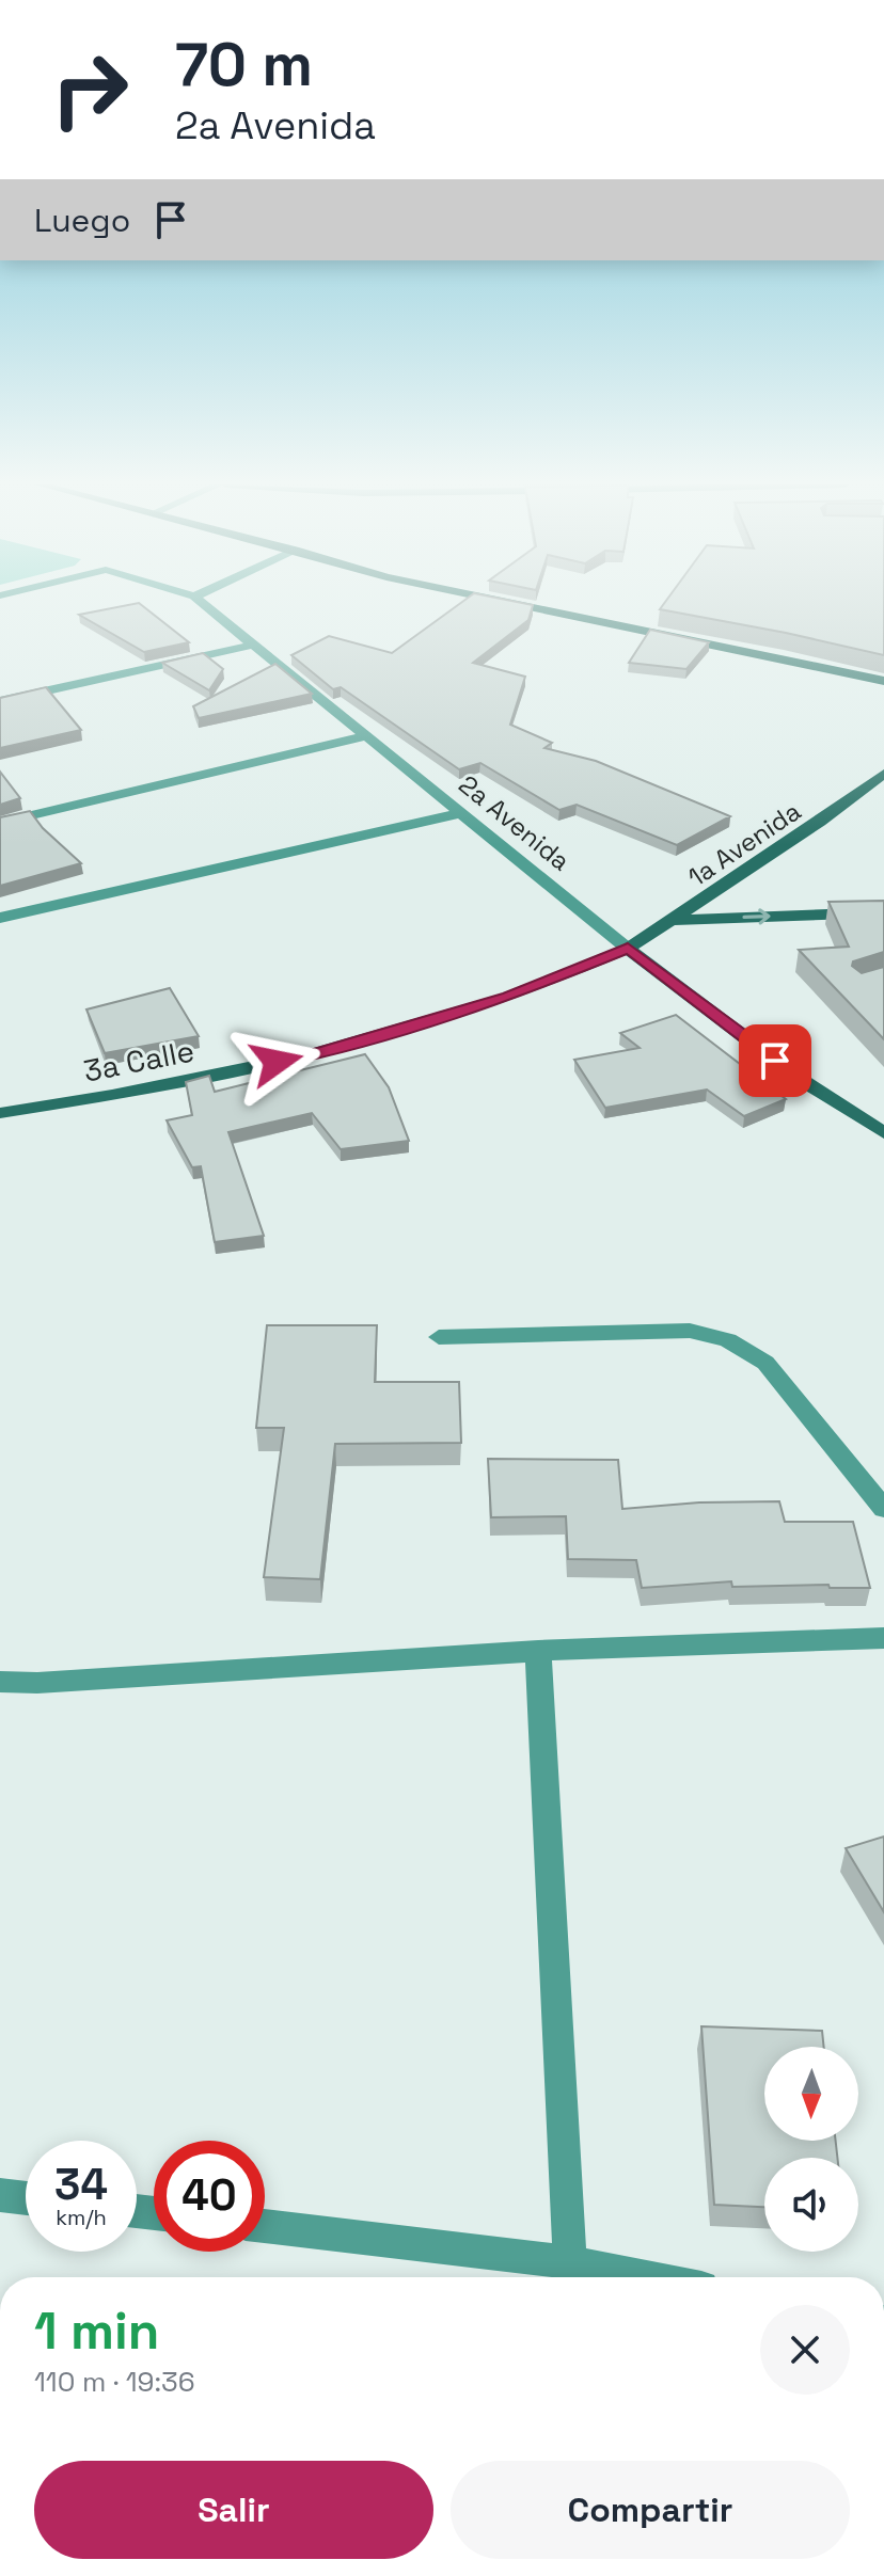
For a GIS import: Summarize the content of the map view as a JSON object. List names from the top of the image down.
{
  "streets": {
    "main road": ["2a Avenida", "1a Avenida", "3a Calle"]
  },
  "crossings": [
    ["2a Avenida", "1a Avenida"],
    ["2a Avenida", "3a Calle"],
    ["1a Avenida", "3a Calle"]
  ],
  "north": "bottom",
  "page": {
    "turn": ["70 m", "2a Avenida"],
    "then": "Luego",
    "speed": "34 km/h",
    "limit": "40",
    "heading": ["1 min", "110 m · 19:36"],
    "buttons": ["Salir", "Compartir"]
  }
}
